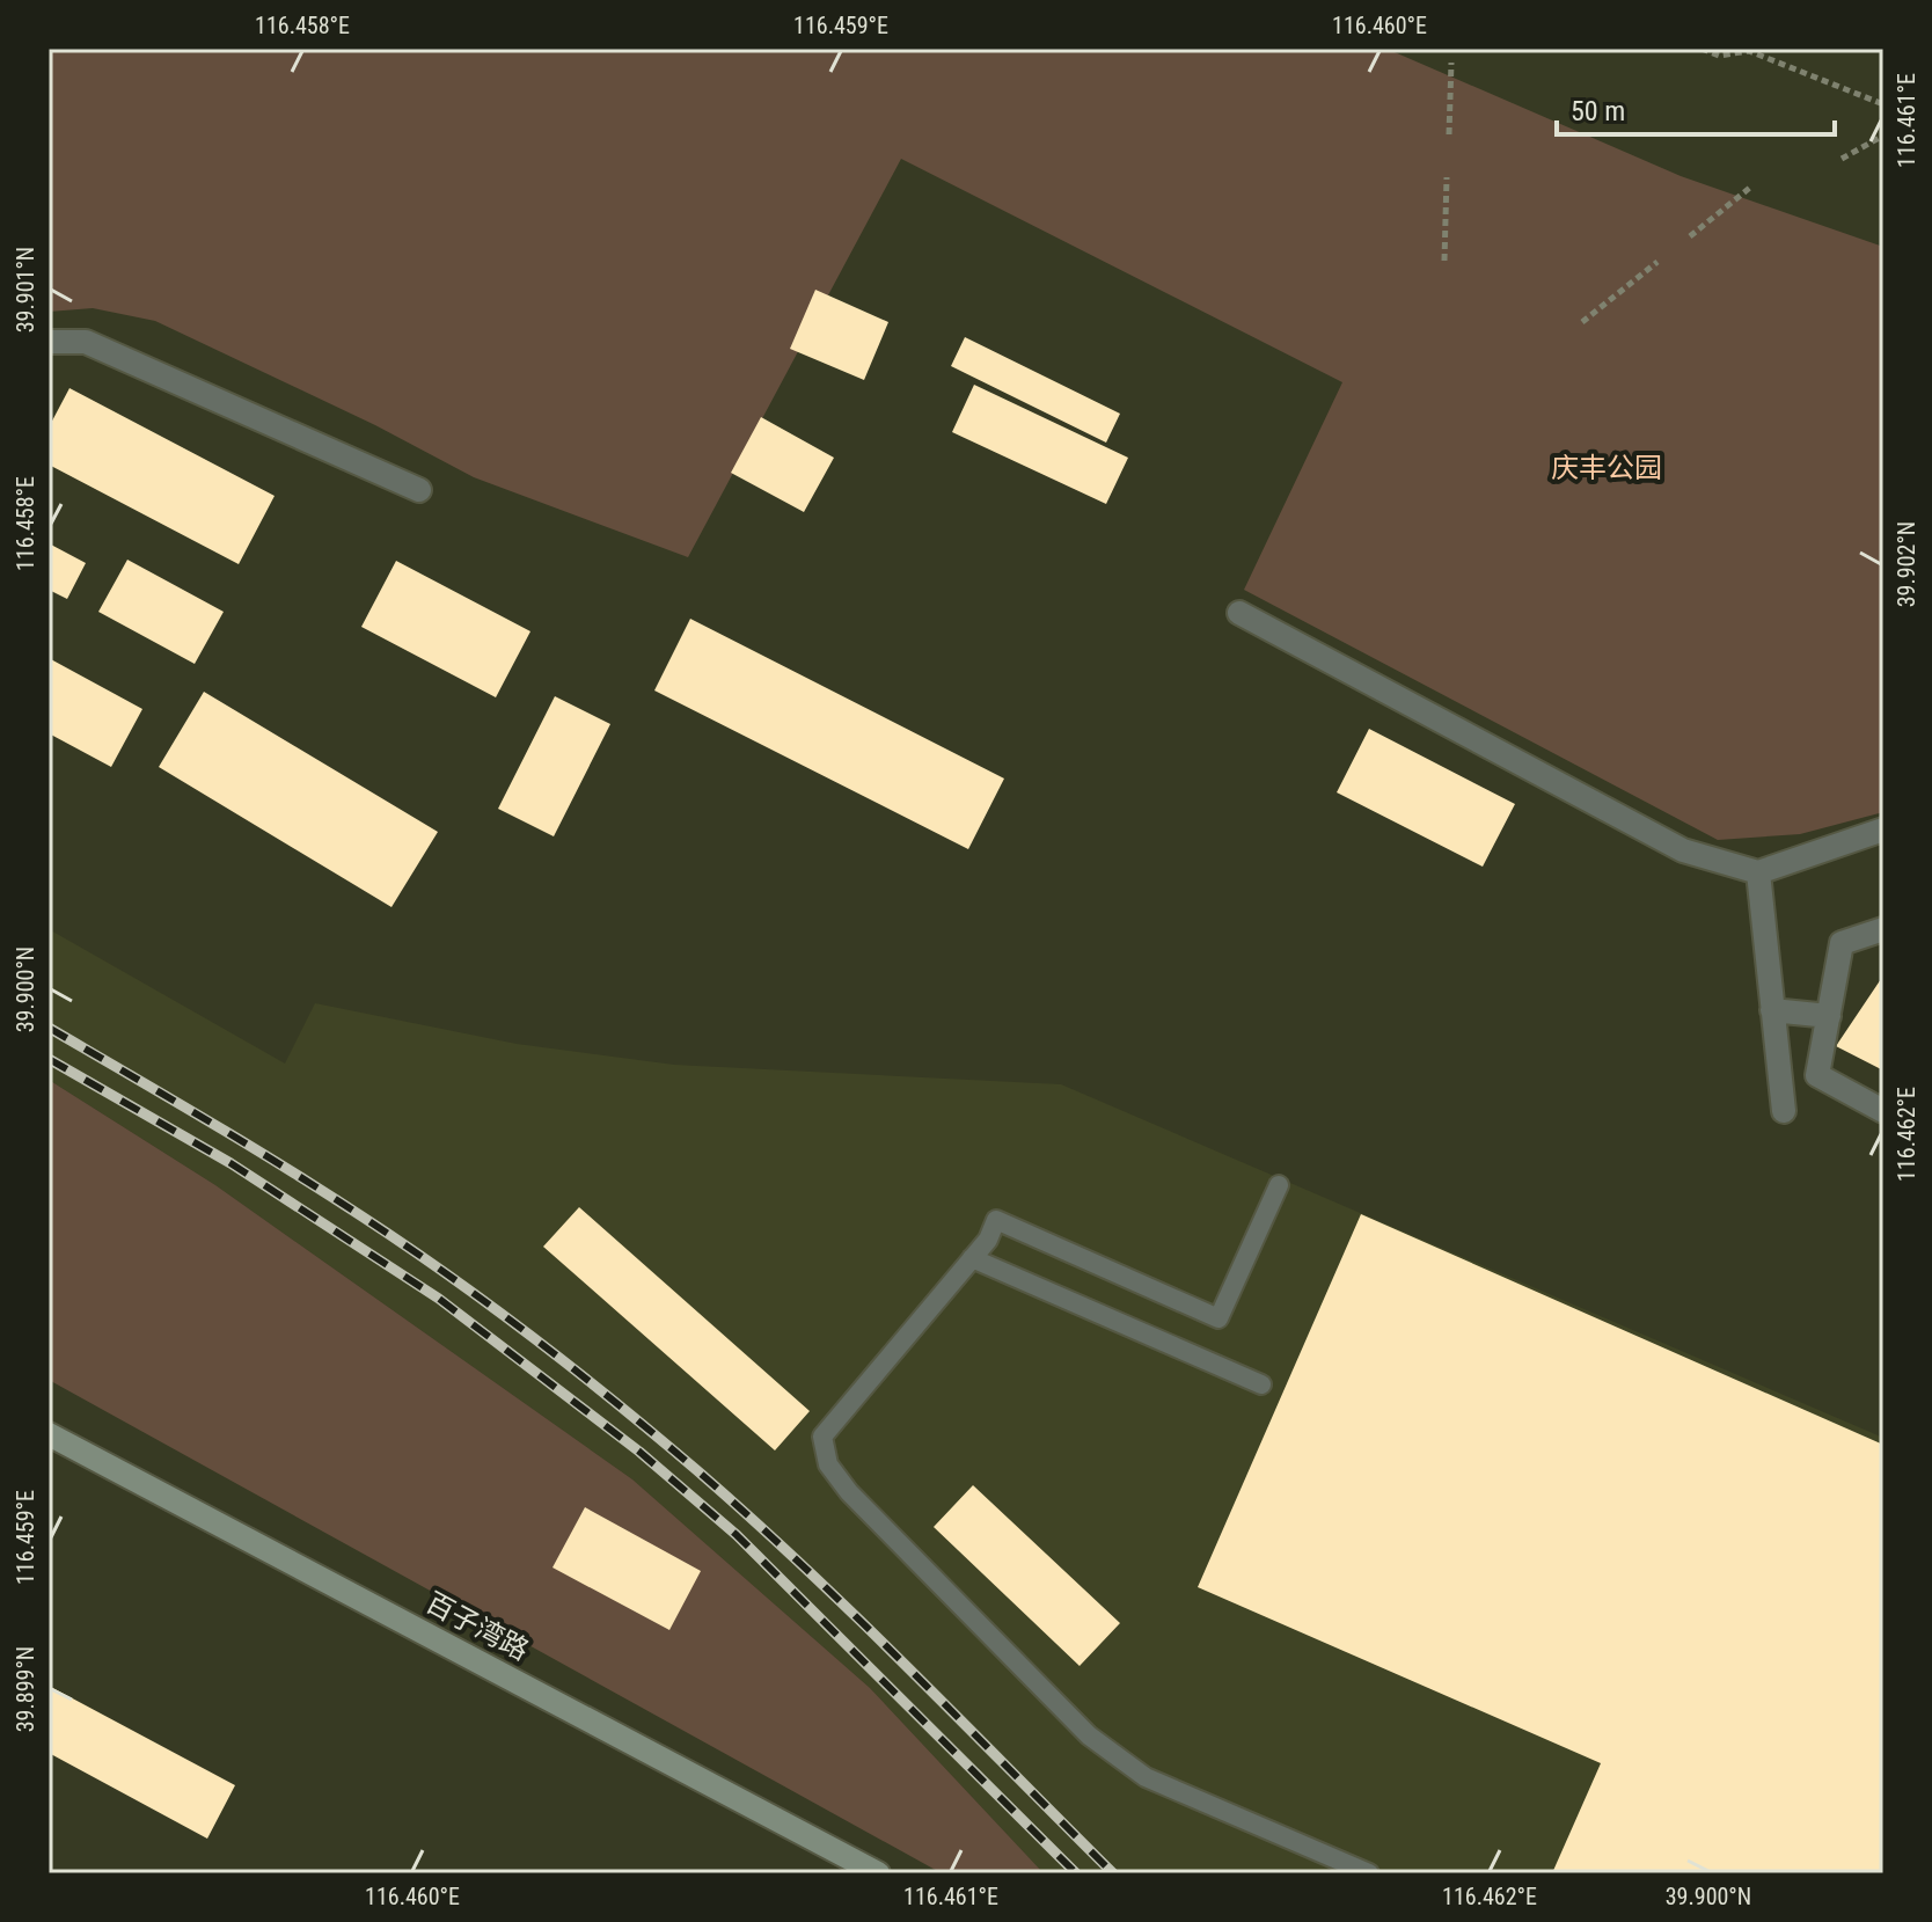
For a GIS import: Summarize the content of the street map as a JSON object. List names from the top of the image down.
{
  "streets": {
    "street": ["百子湾路"]
  },
  "parks": ["庆丰公园"],
  "scale_bar": "50 m",
  "coordinates": [
    "116.458°E",
    "116.459°E",
    "116.460°E",
    "116.461°E",
    "39.901°N",
    "39.902°N",
    "39.900°N",
    "116.462°E",
    "39.899°N"
  ]
}
